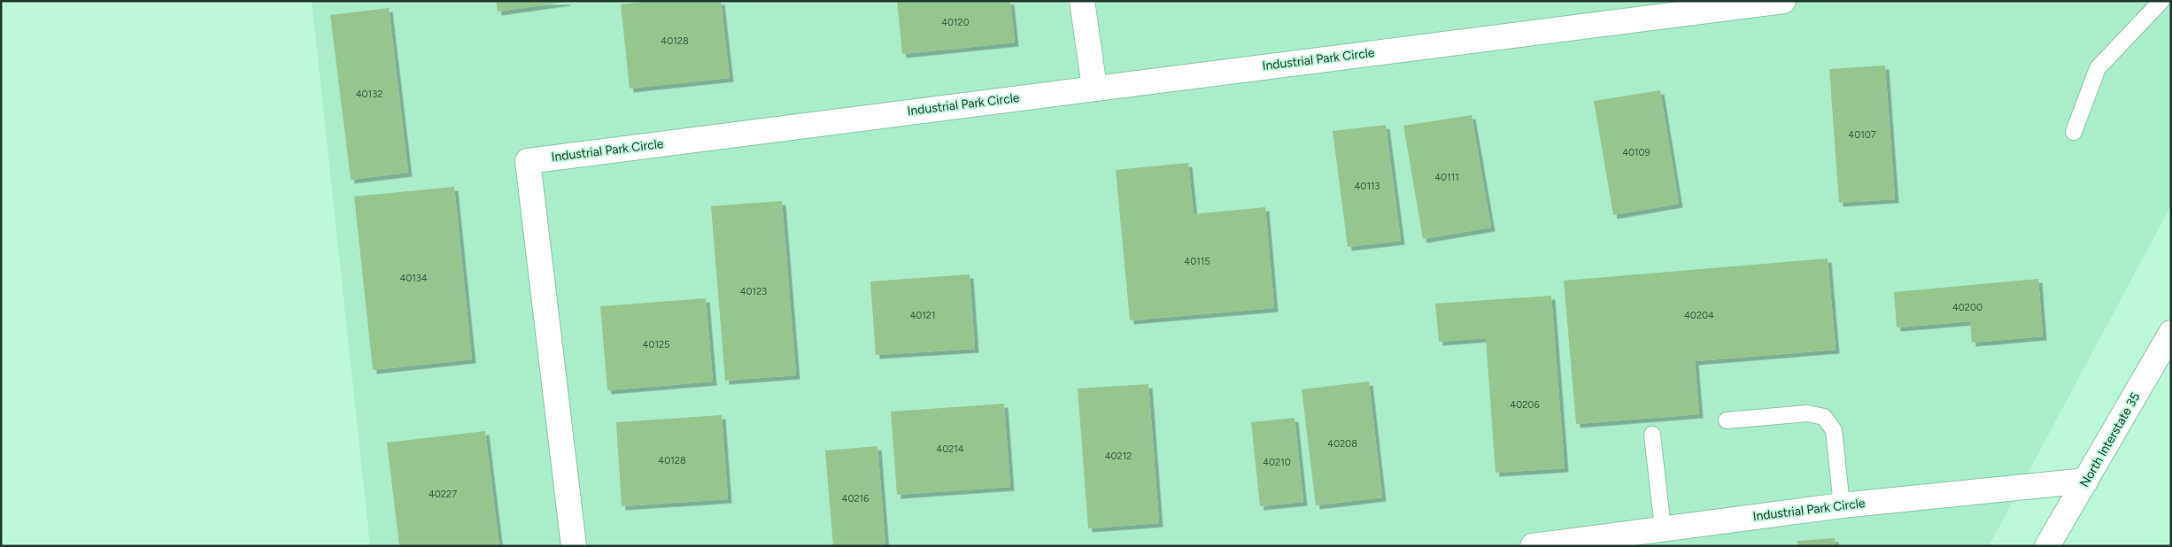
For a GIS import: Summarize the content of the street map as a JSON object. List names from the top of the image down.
{
  "streets": {
    "street": ["Industrial Park Circle", "North Interstate 35"]
  },
  "crossings": [
    ["Industrial Park Circle", "North Interstate 35"]
  ],
  "house_numbers": [
    "40120",
    "40128",
    "40132",
    "40107",
    "40109",
    "40111",
    "40113",
    "40115",
    "40134",
    "40123",
    "40200",
    "40121",
    "40204",
    "40125",
    "40206",
    "40208",
    "40214",
    "40212",
    "40128",
    "40210",
    "40227",
    "40216"
  ]
}
